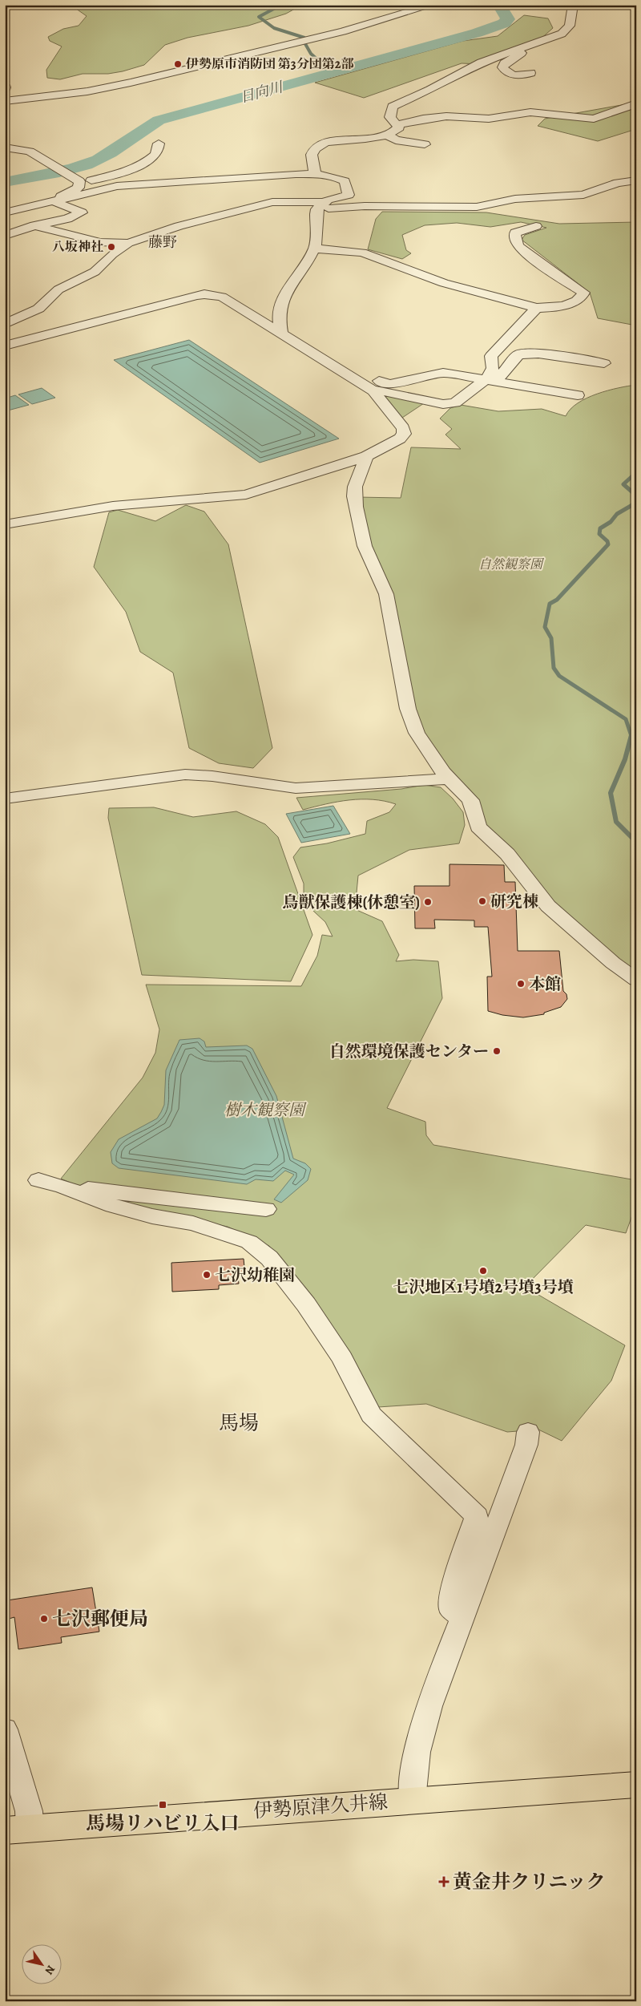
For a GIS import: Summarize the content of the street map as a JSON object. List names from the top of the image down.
{
  "streets": {
    "main road": ["伊勢原津久井線"]
  },
  "districts": ["藤野", "馬場"],
  "water": ["日向川"],
  "parks": ["自然観察園", "樹木観察園"],
  "places": {
    "other": [
      "伊勢原市消防団 第3分団第2部",
      "八坂神社",
      "研究棟",
      "鳥獣保護棟(休憩室)",
      "本館",
      "自然環境保護センター",
      "七沢地区1号墳2号墳3号墳",
      "七沢幼稚園",
      "七沢郵便局"
    ],
    "transit": ["馬場リハビリ入口"],
    "health": ["黄金井クリニック"]
  },
  "north": "bottom right"
}
